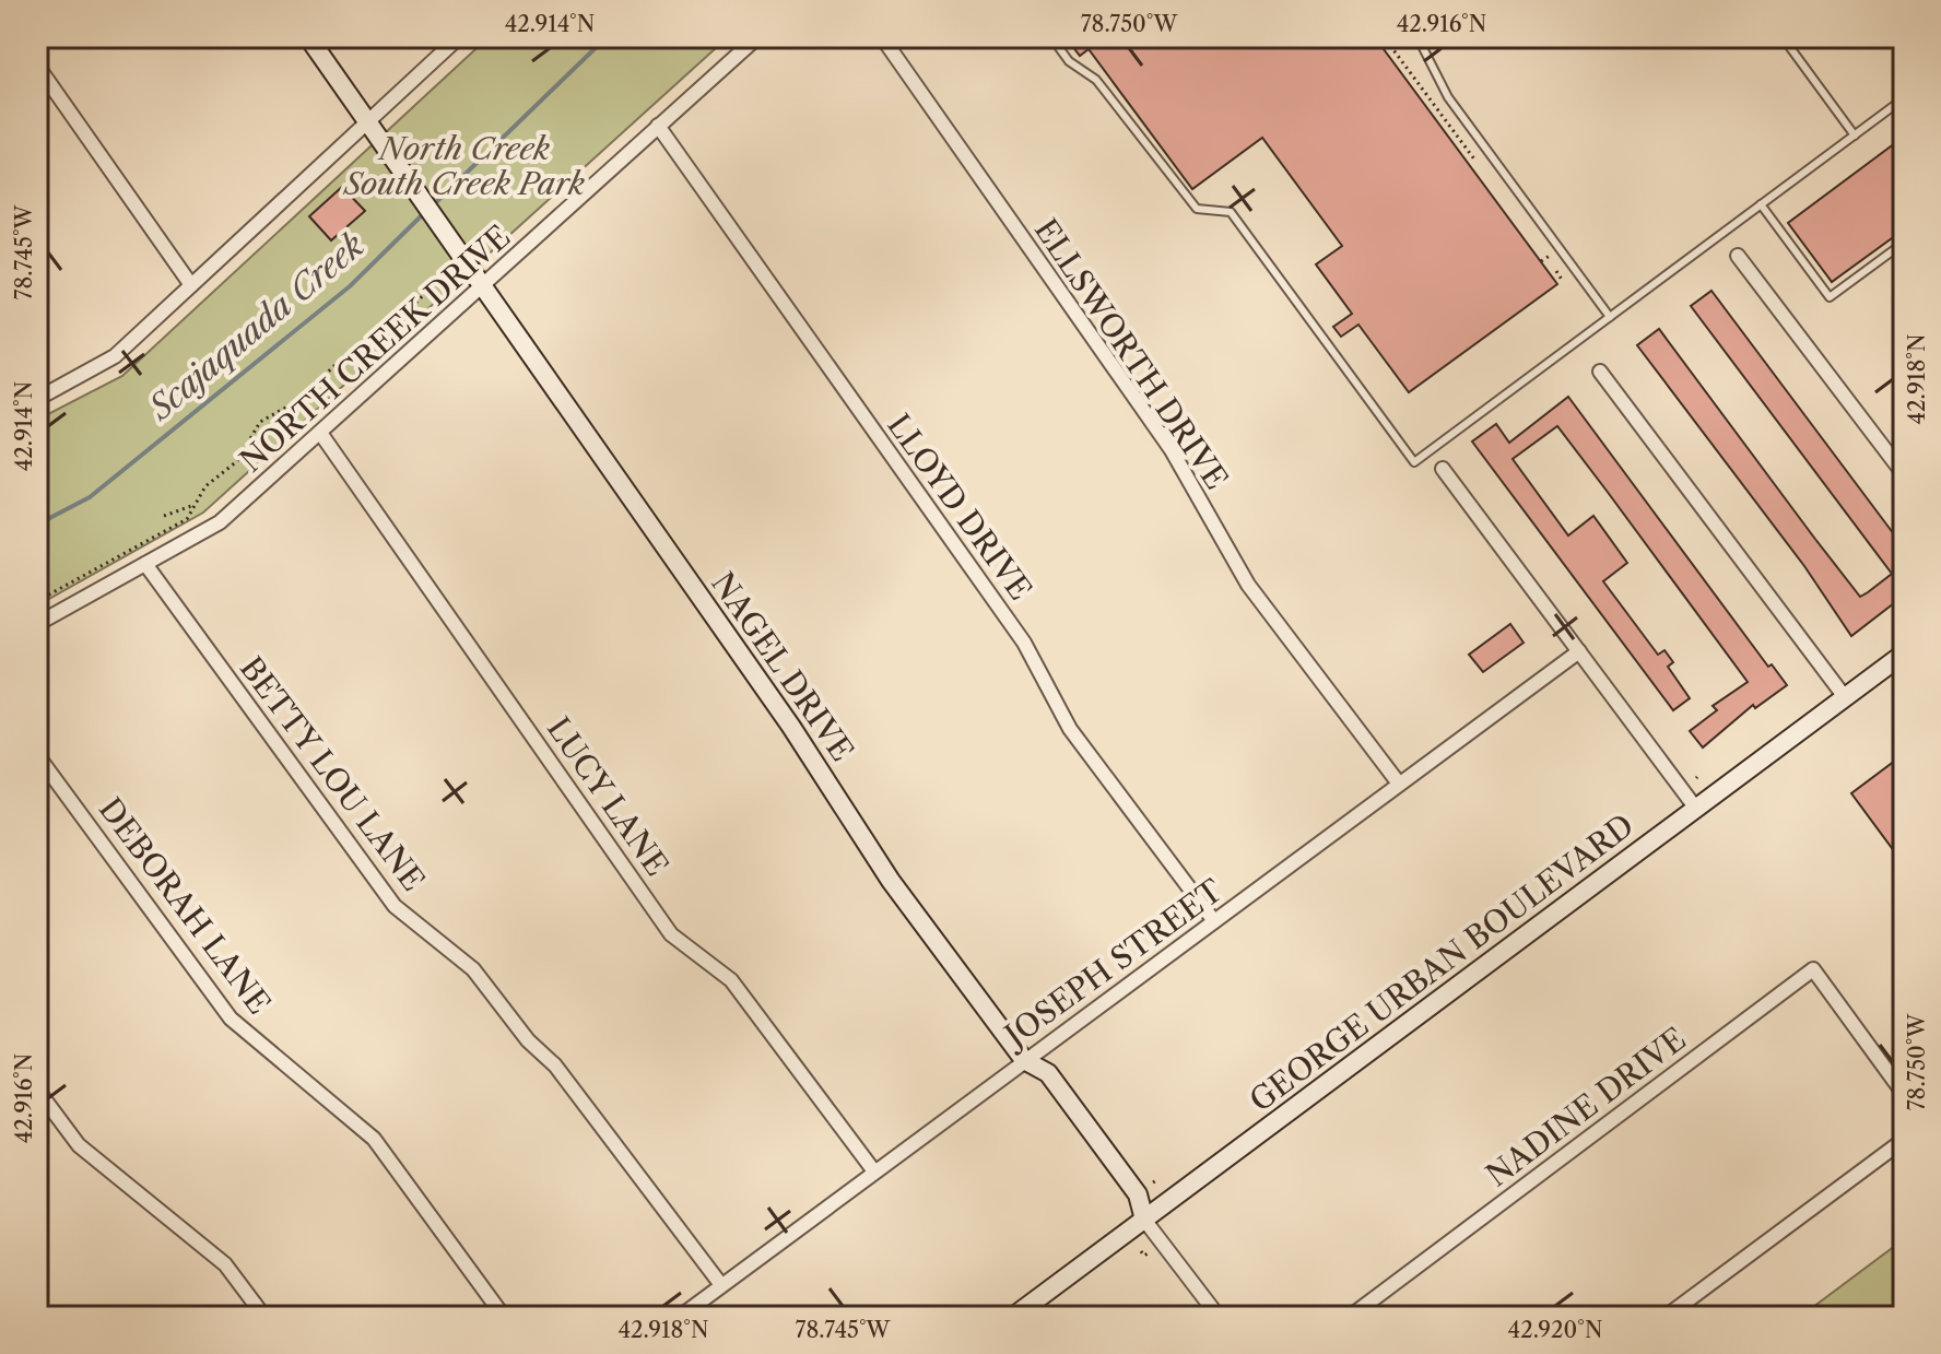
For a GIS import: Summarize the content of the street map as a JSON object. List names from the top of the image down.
{
  "streets": {
    "street": [
      "NORTH CREEK DRIVE",
      "ELLSWORTH DRIVE",
      "LLOYD DRIVE",
      "NAGEL DRIVE",
      "BETTY LOU LANE",
      "LUCY LANE",
      "DEBORAH LANE",
      "JOSEPH STREET",
      "GEORGE URBAN BOULEVARD",
      "NADINE DRIVE"
    ]
  },
  "crossings": [
    ["NORTH CREEK DRIVE", "LLOYD DRIVE"],
    ["NORTH CREEK DRIVE", "NAGEL DRIVE"],
    ["NORTH CREEK DRIVE", "BETTY LOU LANE"],
    ["NORTH CREEK DRIVE", "LUCY LANE"],
    ["ELLSWORTH DRIVE", "JOSEPH STREET"],
    ["LLOYD DRIVE", "JOSEPH STREET"],
    ["NAGEL DRIVE", "JOSEPH STREET"],
    ["NAGEL DRIVE", "GEORGE URBAN BOULEVARD"],
    ["BETTY LOU LANE", "JOSEPH STREET"],
    ["LUCY LANE", "JOSEPH STREET"]
  ],
  "water": ["Scajaquada Creek"],
  "parks": ["North Creek South Creek Park"],
  "coordinates": [
    "42.914°N",
    "78.750°W",
    "42.916°N",
    "78.745°W",
    "42.918°N",
    "42.920°N"
  ]
}
